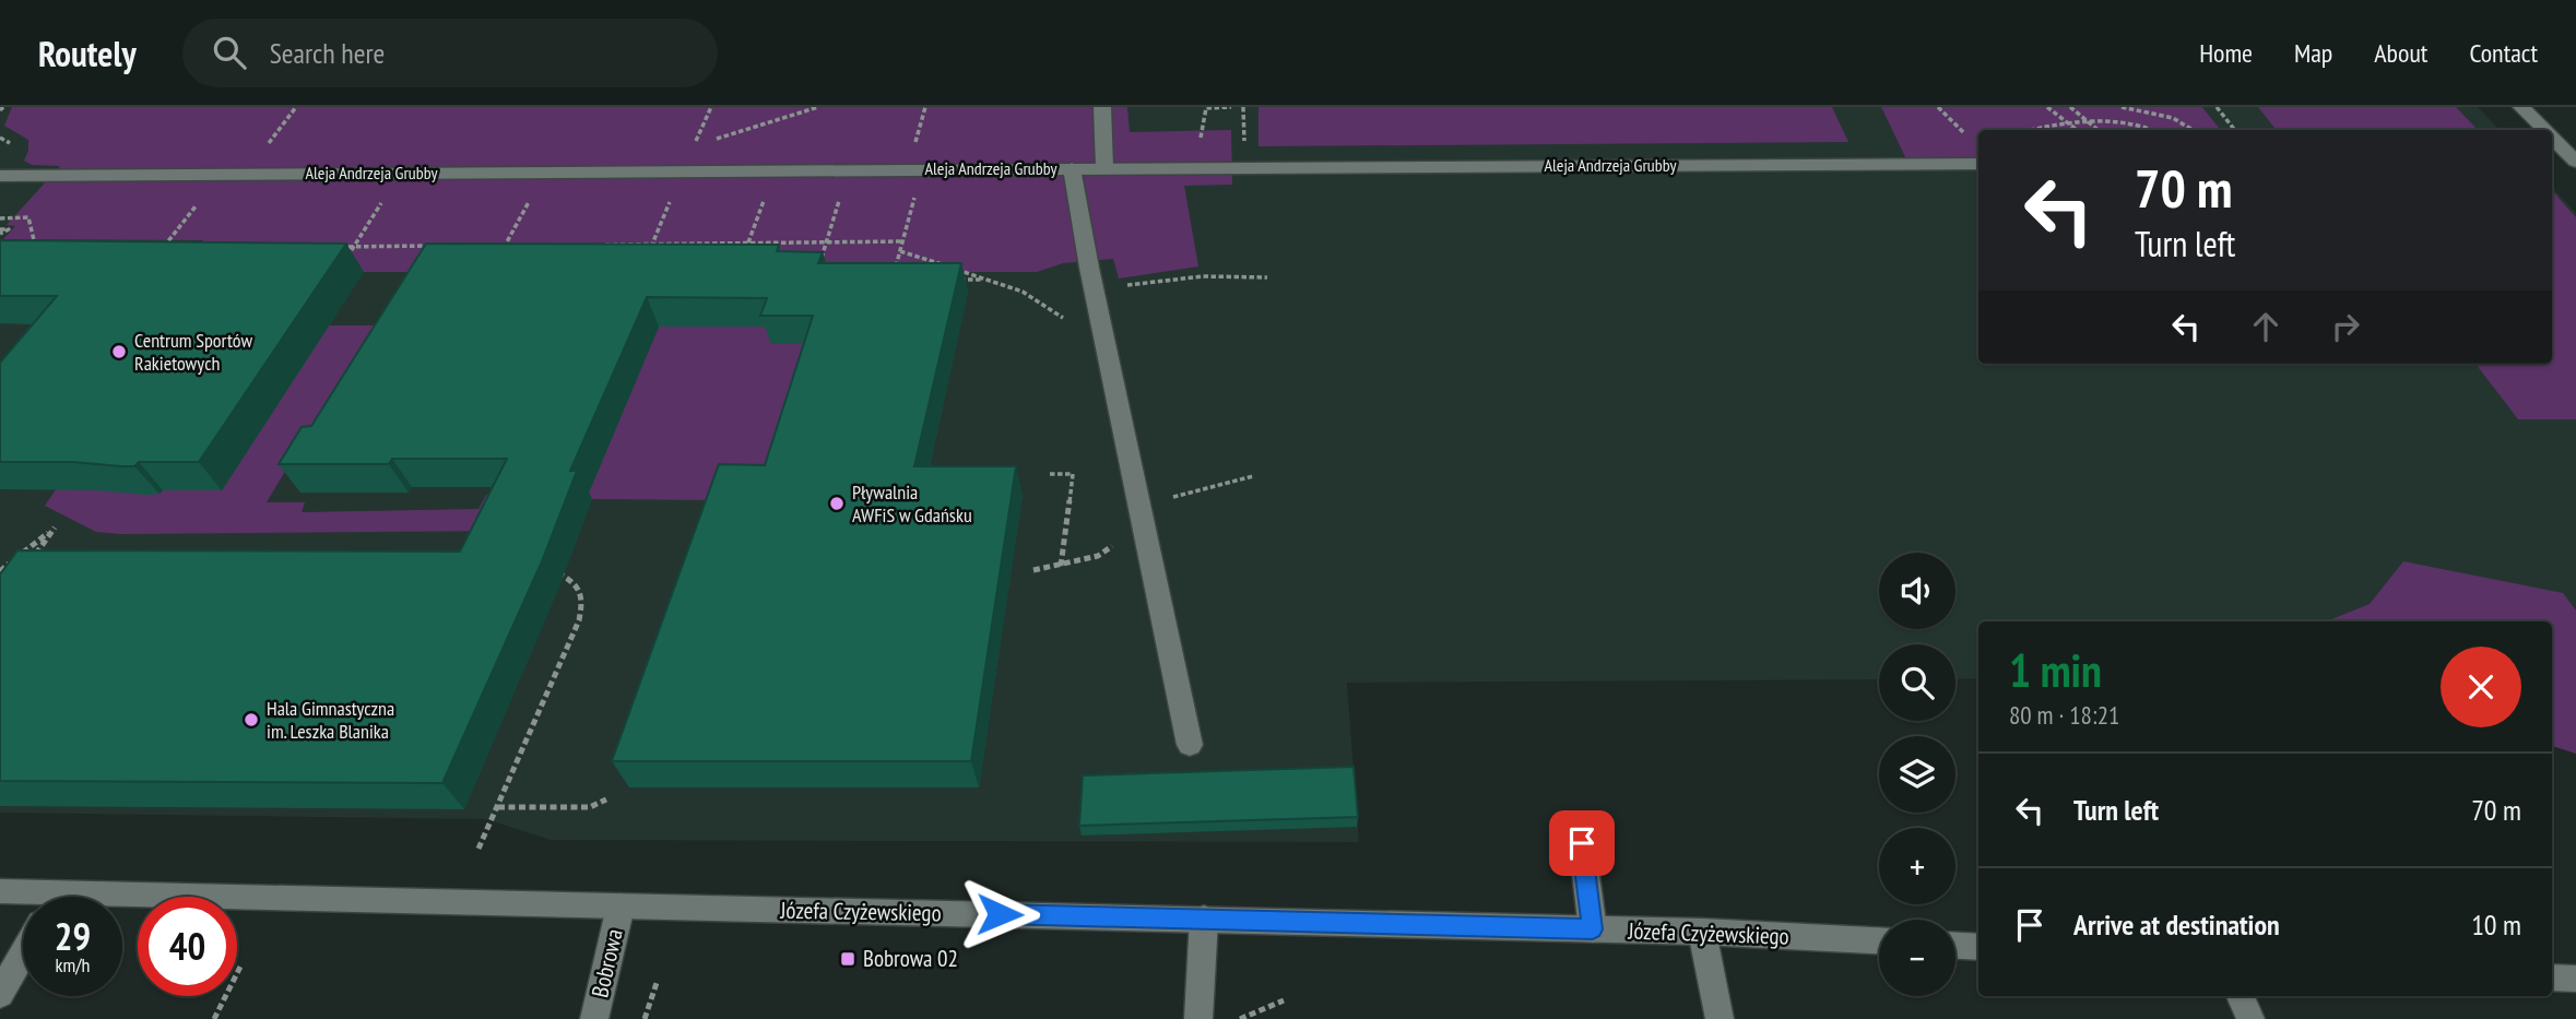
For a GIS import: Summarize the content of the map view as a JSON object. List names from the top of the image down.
{
  "streets": {
    "street": ["Aleja Andrzeja Grubby", "Józefa Czyżewskiego", "Bobrowa"]
  },
  "crossings": [
    ["Józefa Czyżewskiego", "Bobrowa"]
  ],
  "places": {
    "other": ["Centrum Sportów Rakietowych", "Pływalnia AWFiS w Gdańsku", "Hala Gimnastyczna im. Leszka Blanika"],
    "transit": ["Bobrowa 02"]
  },
  "page": {
    "header": "Routely",
    "search": "Search here",
    "nav": [
      "Home",
      "Map",
      "About",
      "Contact"
    ],
    "turn": ["70 m", "Turn left"],
    "map_buttons": ["+", "−"],
    "heading": ["1 min", "80 m · 18:21"],
    "list": [
      {
        "name": "Turn left",
        "value": "70 m"
      },
      {
        "name": "Arrive at destination",
        "value": "10 m"
      }
    ],
    "speed": "29 km/h",
    "limit": "40"
  }
}
